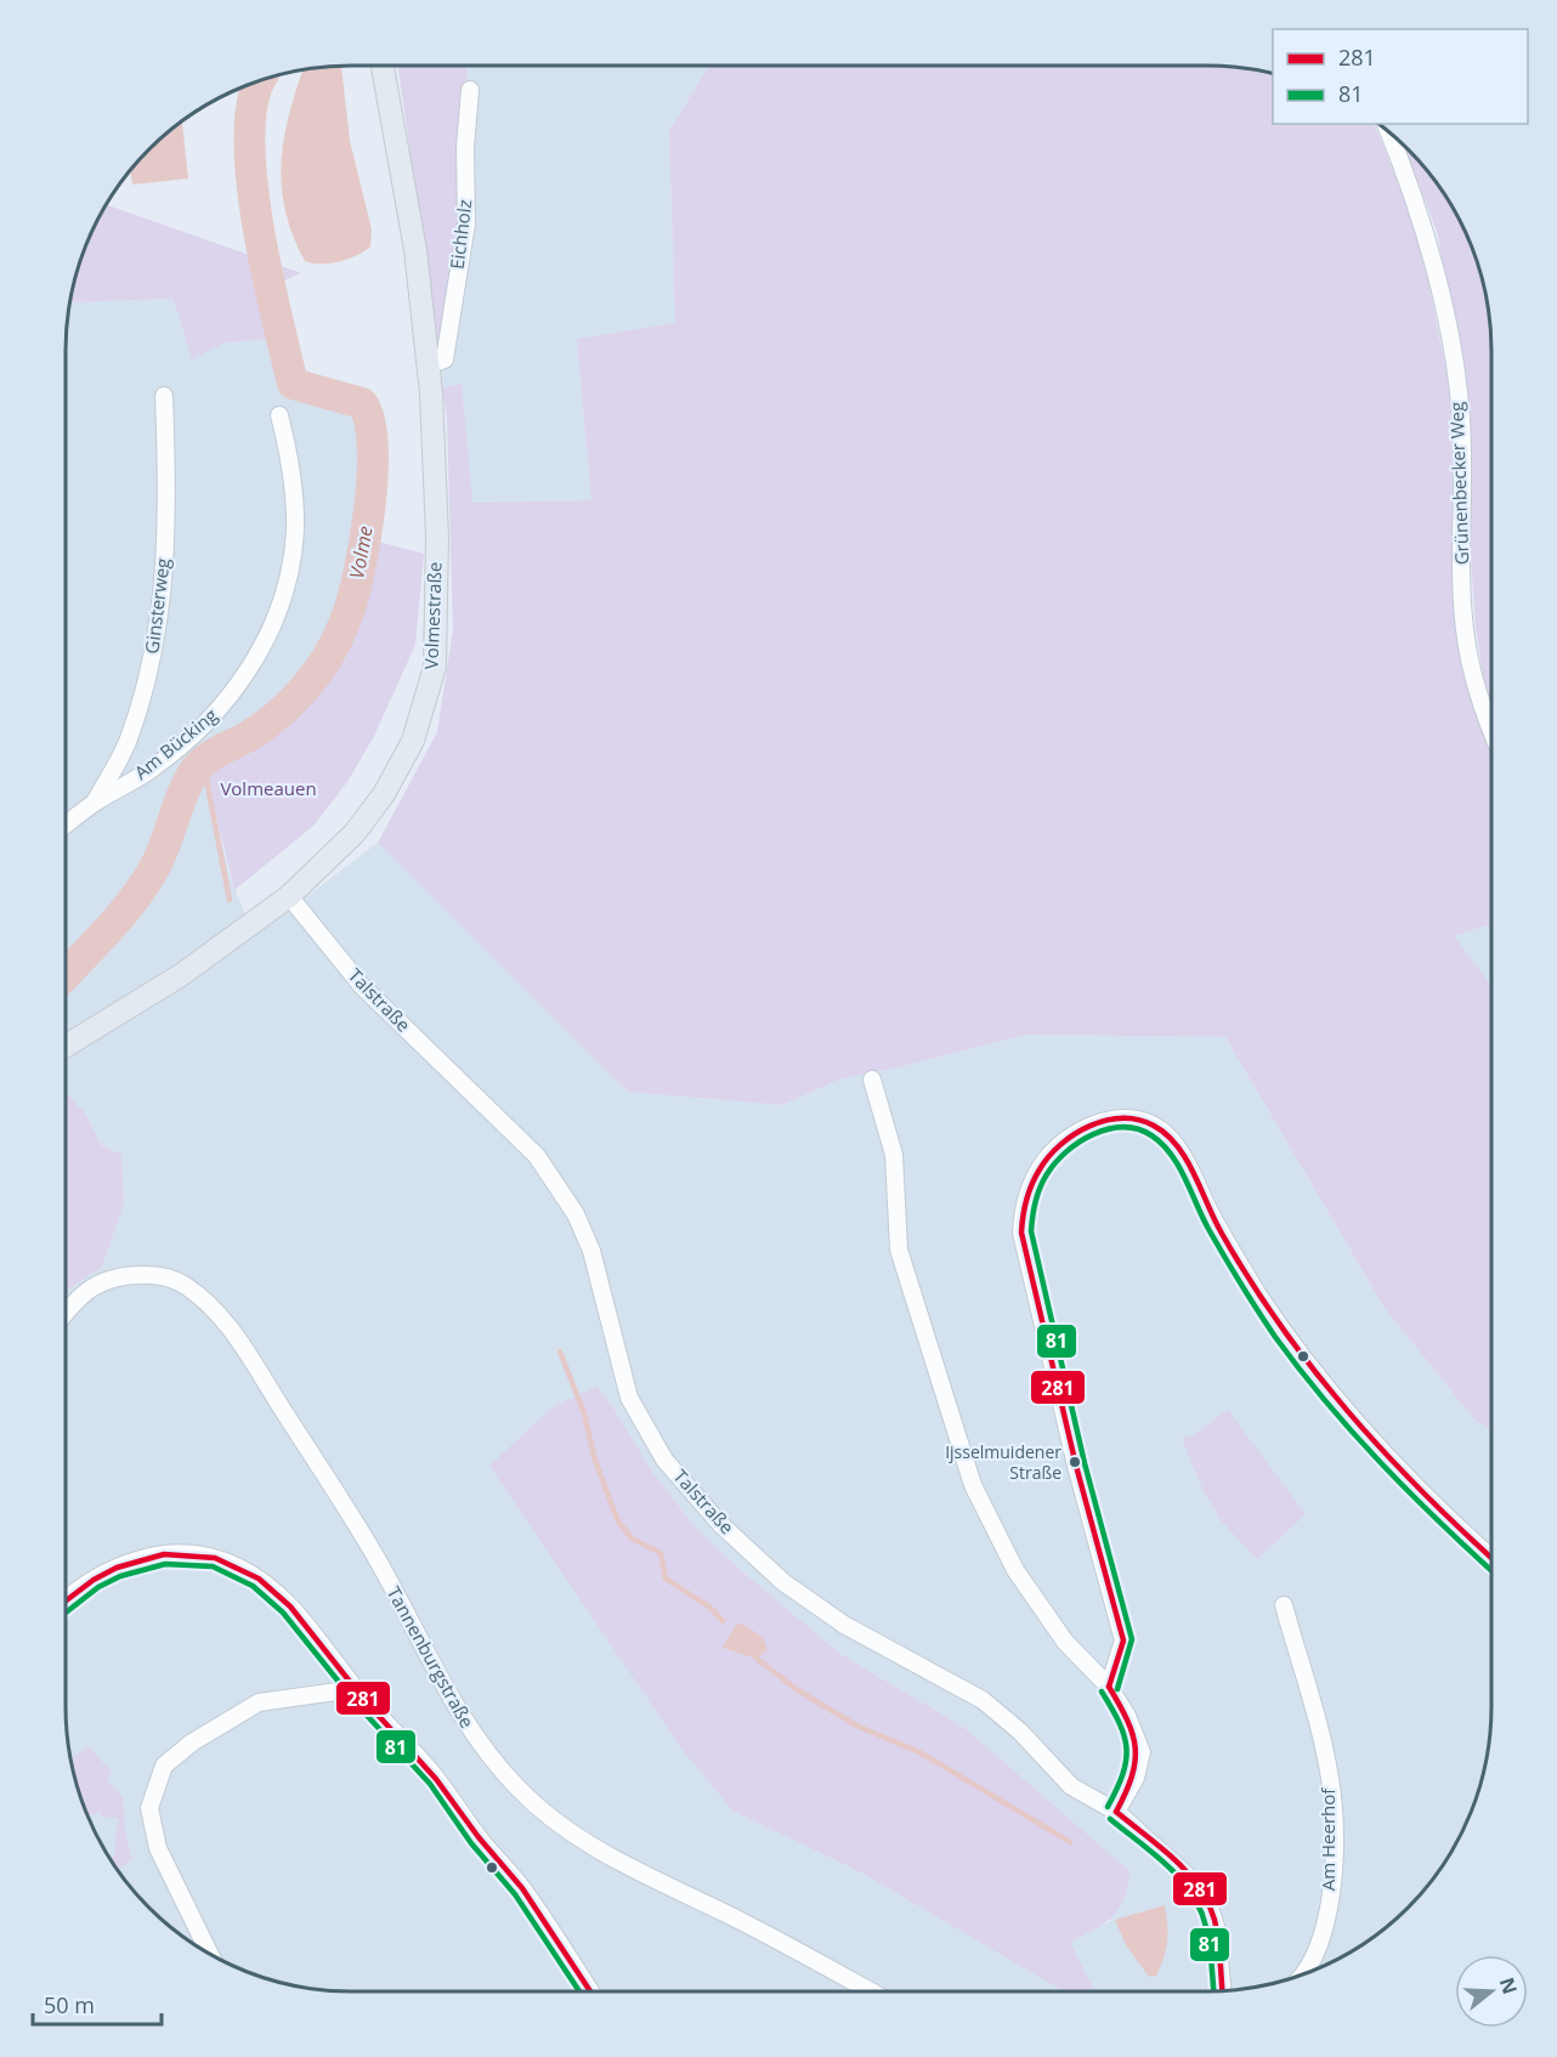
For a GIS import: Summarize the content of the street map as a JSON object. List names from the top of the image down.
{
  "streets": {
    "main road": ["Volmestraße"],
    "street": [
      "Eichholz",
      "Grünenbecker Weg",
      "Ginsterweg",
      "Am Bücking",
      "Talstraße",
      "Tannenburgstraße",
      "Am Heerhof"
    ]
  },
  "crossings": [
    ["Eichholz", "Volmestraße"],
    ["Ginsterweg", "Am Bücking"],
    ["Volmestraße", "Talstraße"]
  ],
  "water": ["Volme"],
  "parks": ["Volmeauen"],
  "places": ["Ijsselmuidener Straße"],
  "lines": ["transit line 281", "transit line 81"],
  "legend": ["281", "81"],
  "scale_bar": "50 m",
  "north": "right"
}
